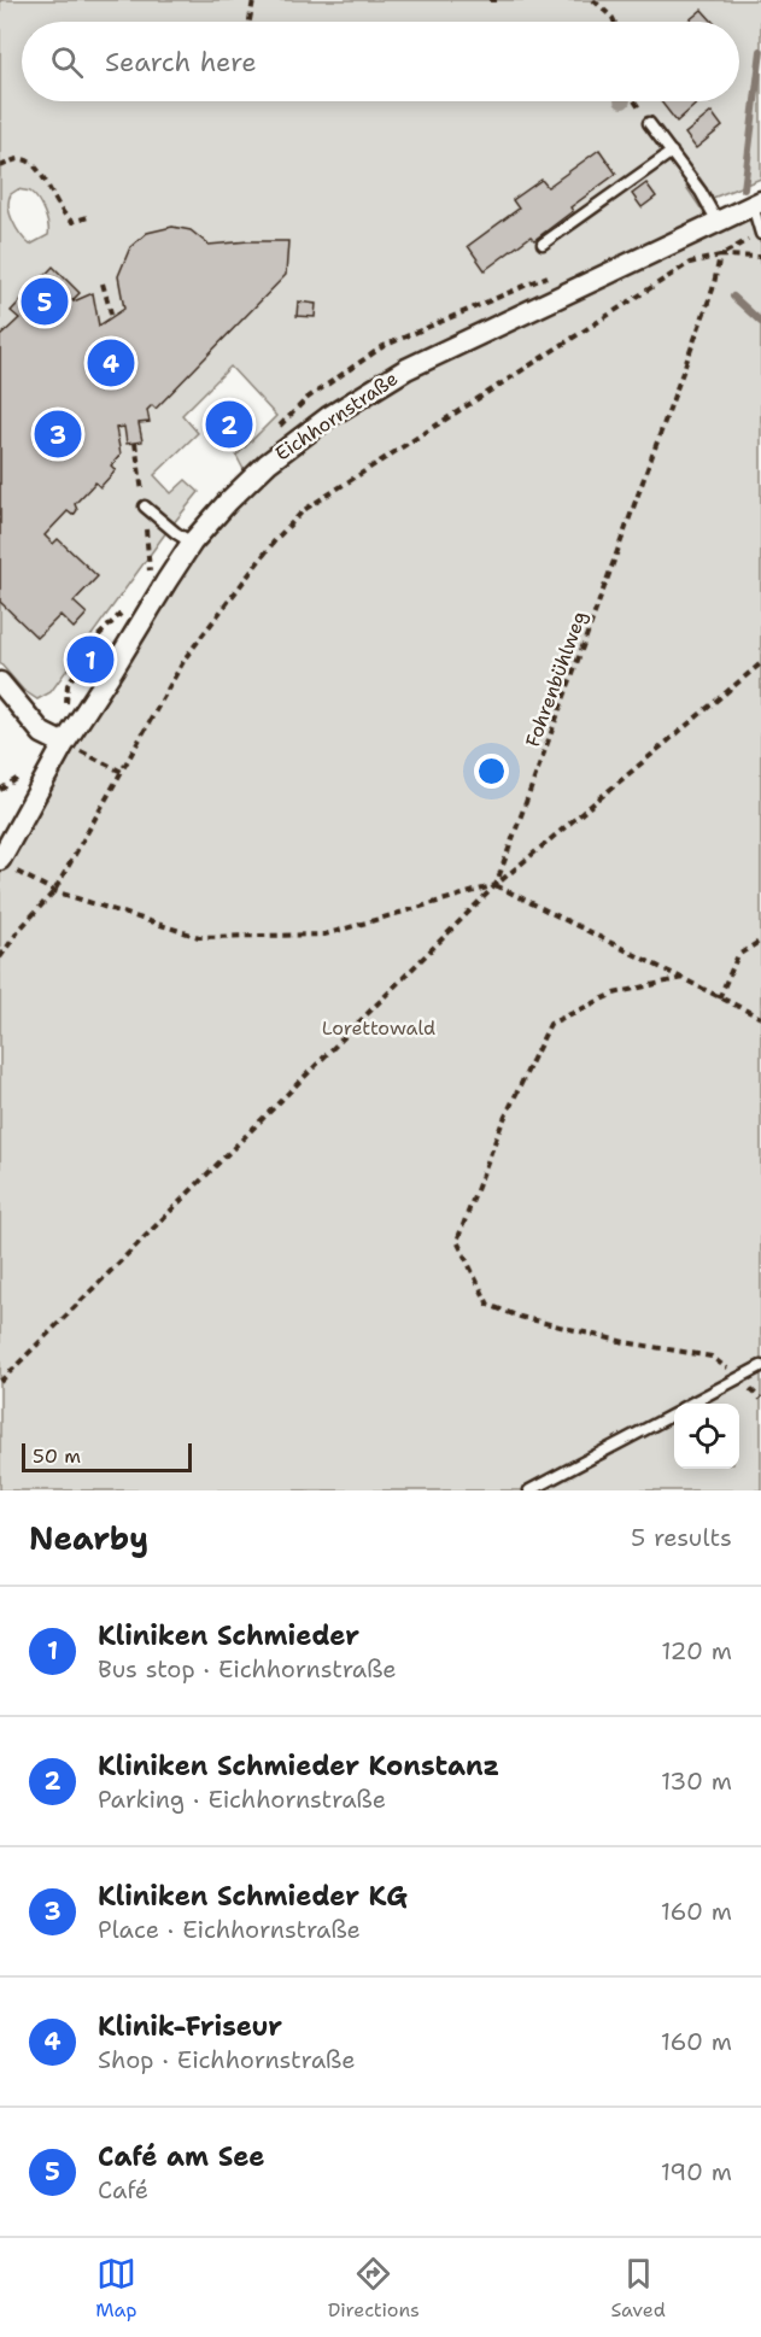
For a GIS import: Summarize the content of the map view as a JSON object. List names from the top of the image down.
{
  "streets": {
    "street": ["Eichhornstraße"],
    "path": ["Fohrenbühlweg"]
  },
  "parks": ["Lorettowald"],
  "scale_bar": "50 m",
  "page": {
    "search": "Search here",
    "pins": [
      "5",
      "4",
      "2",
      "3",
      "1"
    ],
    "scale": "50 m",
    "heading": ["Nearby", "5 results"],
    "list": [
      {
        "mark": "1",
        "name": "Kliniken Schmieder",
        "note": "Bus stop · Eichhornstraße",
        "value": "120 m"
      },
      {
        "mark": "2",
        "name": "Kliniken Schmieder Konstanz",
        "note": "Parking · Eichhornstraße",
        "value": "130 m"
      },
      {
        "mark": "3",
        "name": "Kliniken Schmieder KG",
        "note": "Place · Eichhornstraße",
        "value": "160 m"
      },
      {
        "mark": "4",
        "name": "Klinik-Friseur",
        "note": "Shop · Eichhornstraße",
        "value": "160 m"
      },
      {
        "mark": "5",
        "name": "Café am See",
        "note": "Café",
        "value": "190 m"
      }
    ],
    "nav": ["Map", "Directions", "Saved"]
  }
}
